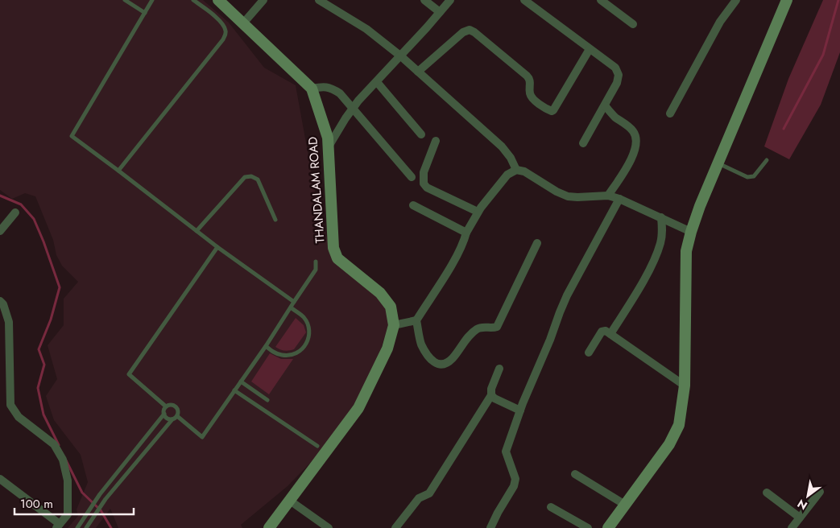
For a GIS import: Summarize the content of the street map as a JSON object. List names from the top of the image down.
{
  "streets": {
    "street": ["THANDALAM ROAD"]
  },
  "scale_bar": "100 m",
  "north": "bottom left"
}
